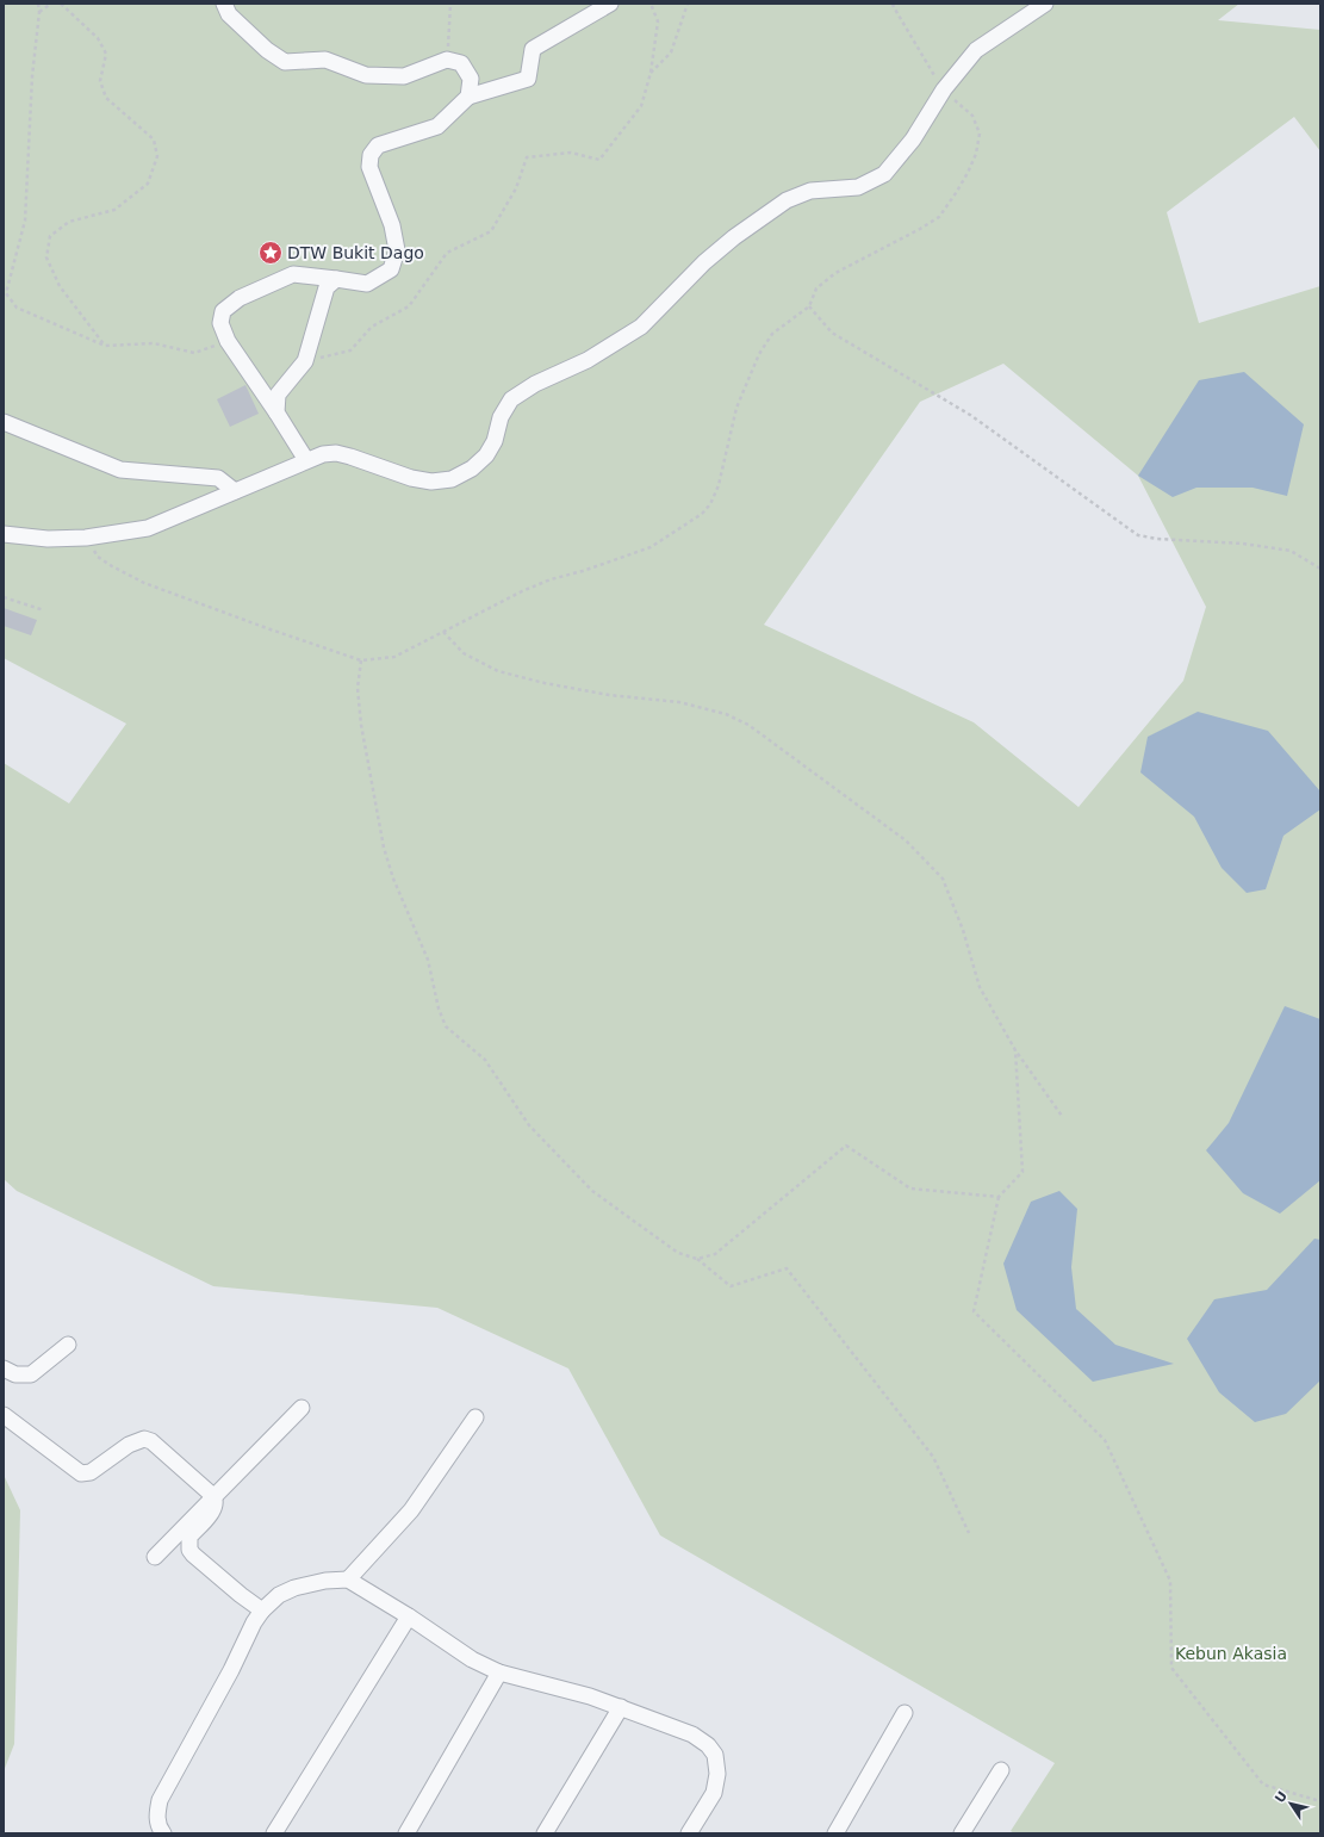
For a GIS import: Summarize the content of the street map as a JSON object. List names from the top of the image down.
{
  "parks": ["Kebun Akasia"],
  "places": {
    "place": ["DTW Bukit Dago"]
  },
  "north": "top left"
}
